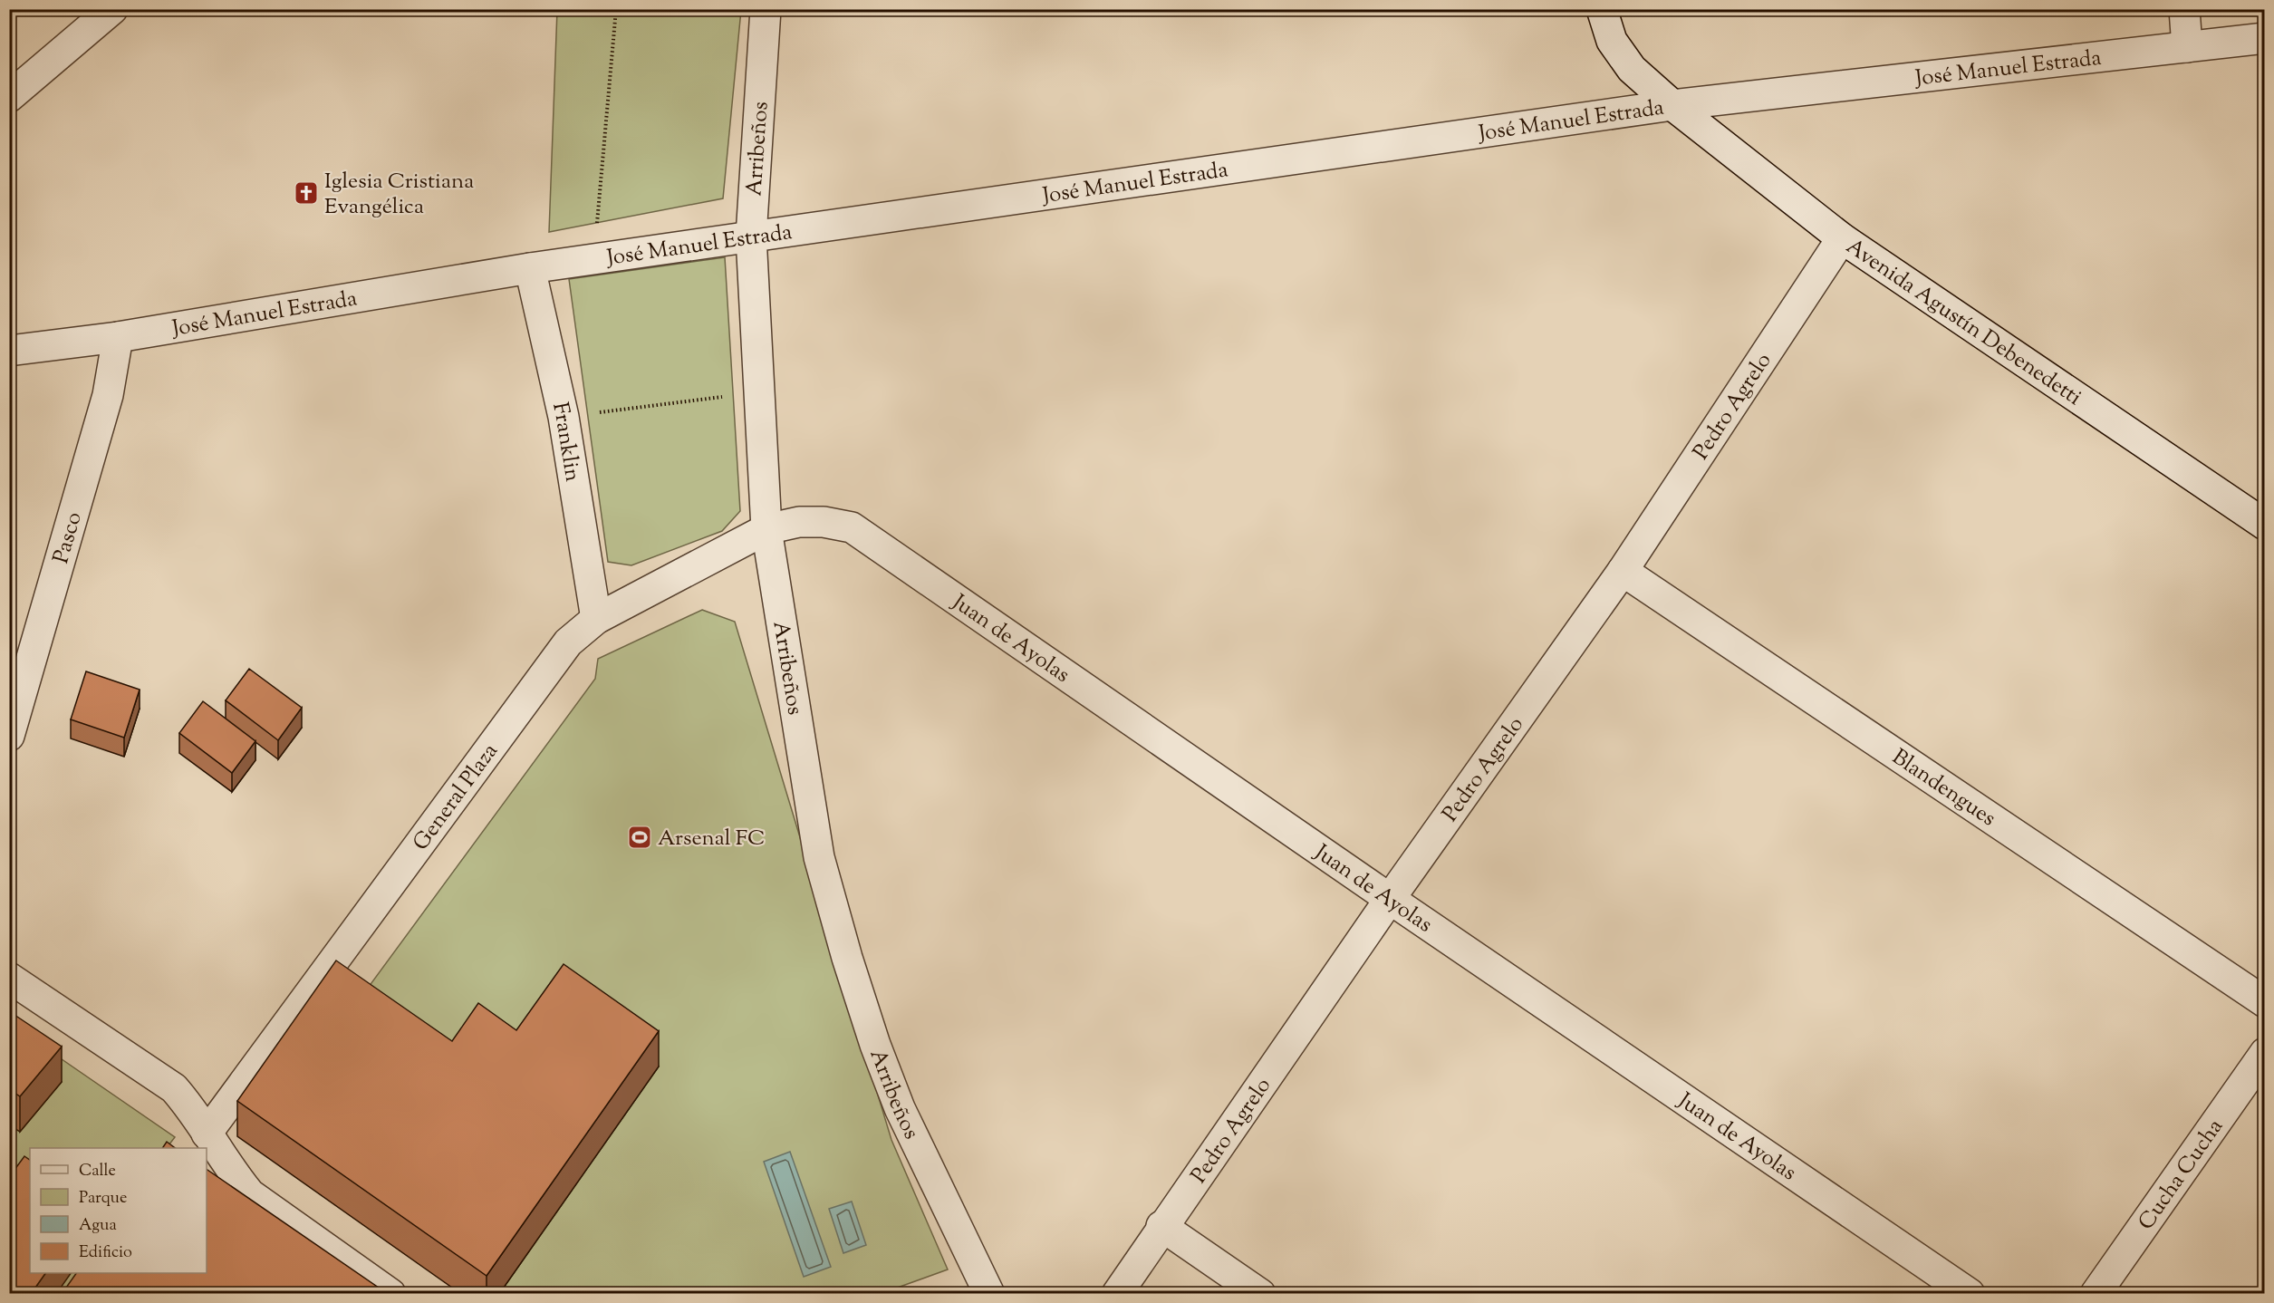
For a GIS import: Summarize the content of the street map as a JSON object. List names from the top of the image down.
{
  "streets": {
    "street": [
      "José Manuel Estrada",
      "Arribeños",
      "Avenida Agustín Debenedetti",
      "Pedro Agrelo",
      "Franklin",
      "Pasco",
      "Juan de Ayolas",
      "Blandengues",
      "General Plaza",
      "Cucha Cucha"
    ]
  },
  "crossings": [
    ["José Manuel Estrada", "Arribeños"],
    ["José Manuel Estrada", "Avenida Agustín Debenedetti"],
    ["José Manuel Estrada", "Franklin"],
    ["José Manuel Estrada", "Pasco"],
    ["Arribeños", "Juan de Ayolas"],
    ["Arribeños", "General Plaza"],
    ["Avenida Agustín Debenedetti", "Pedro Agrelo"],
    ["Pedro Agrelo", "Juan de Ayolas"],
    ["Pedro Agrelo", "Blandengues"],
    ["Franklin", "General Plaza"],
    ["Juan de Ayolas", "General Plaza"]
  ],
  "places": {
    "church": ["Iglesia Cristiana Evangélica"],
    "sports": ["Arsenal FC"]
  },
  "legend": [
    "Calle",
    "Parque",
    "Agua",
    "Edificio"
  ]
}
